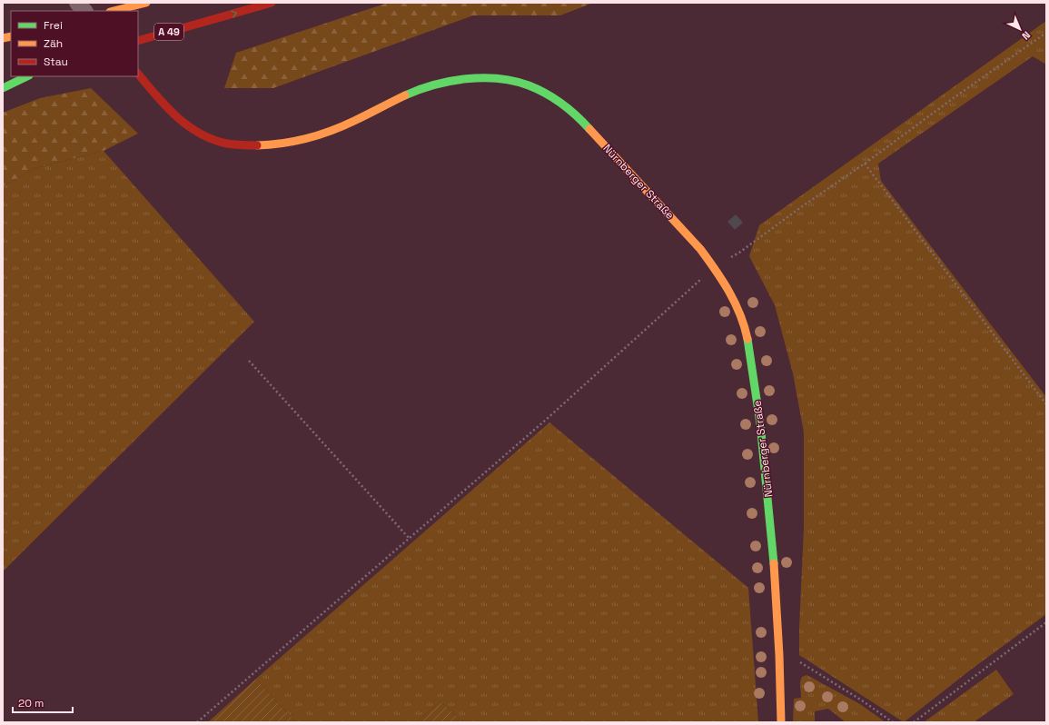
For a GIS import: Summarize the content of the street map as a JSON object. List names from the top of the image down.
{
  "streets": {
    "main road": ["A 49", "Nürnberger Straße"]
  },
  "legend": ["Frei", "Zäh", "Stau"],
  "scale_bar": "20 m",
  "north": "bottom right"
}
